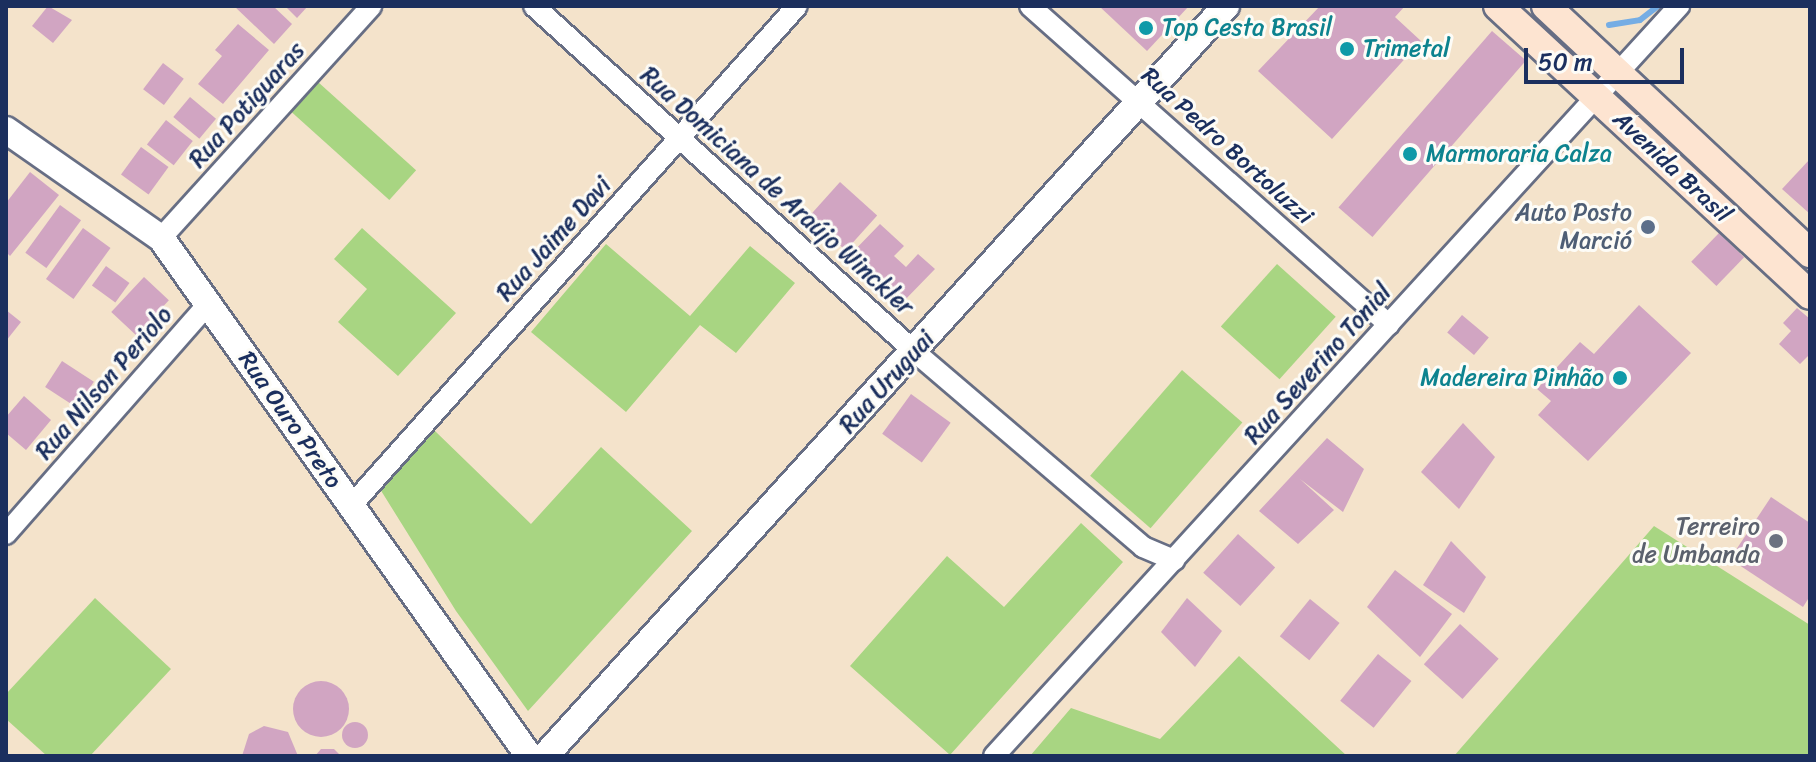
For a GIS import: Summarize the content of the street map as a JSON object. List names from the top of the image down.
{
  "streets": {
    "main road": ["Avenida Brasil"],
    "street": [
      "Rua Potiguaras",
      "Rua Pedro Bortoluzzi",
      "Rua Domiciana de Araújo Winckler",
      "Rua Jaime Davi",
      "Rua Severino Tonial",
      "Rua Uruguai",
      "Rua Nilson Periolo",
      "Rua Ouro Preto"
    ]
  },
  "crossings": [
    ["Rua Potiguaras", "Rua Ouro Preto"],
    ["Rua Pedro Bortoluzzi", "Rua Severino Tonial"],
    ["Rua Pedro Bortoluzzi", "Rua Uruguai"],
    ["Avenida Brasil", "Rua Severino Tonial"],
    ["Rua Domiciana de Araújo Winckler", "Rua Jaime Davi"],
    ["Rua Domiciana de Araújo Winckler", "Rua Severino Tonial"],
    ["Rua Domiciana de Araújo Winckler", "Rua Uruguai"],
    ["Rua Jaime Davi", "Rua Ouro Preto"],
    ["Rua Nilson Periolo", "Rua Ouro Preto"]
  ],
  "places": [
    "Top Cesta Brasil",
    "Trimetal",
    "Marmoraria Calza",
    "Auto Posto Marció",
    "Madereira Pinhão",
    "Terreiro de Umbanda"
  ],
  "scale_bar": "50 m"
}
